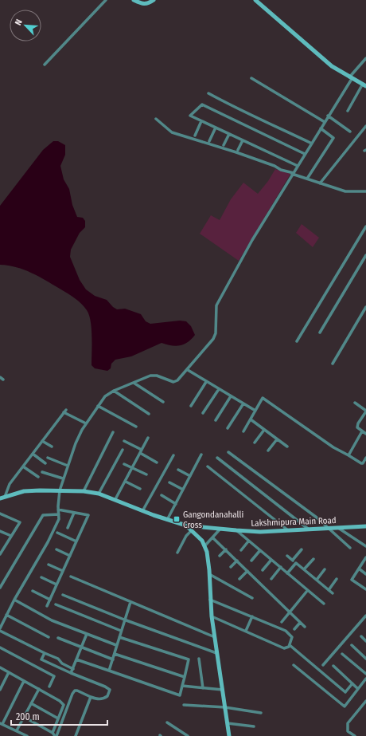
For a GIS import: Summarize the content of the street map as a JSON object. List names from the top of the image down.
{
  "streets": {
    "street": ["Lakshmipura Main Road"]
  },
  "places": {
    "transit": ["Gangondanahalli Cross"]
  },
  "scale_bar": "200 m",
  "north": "top left"
}
